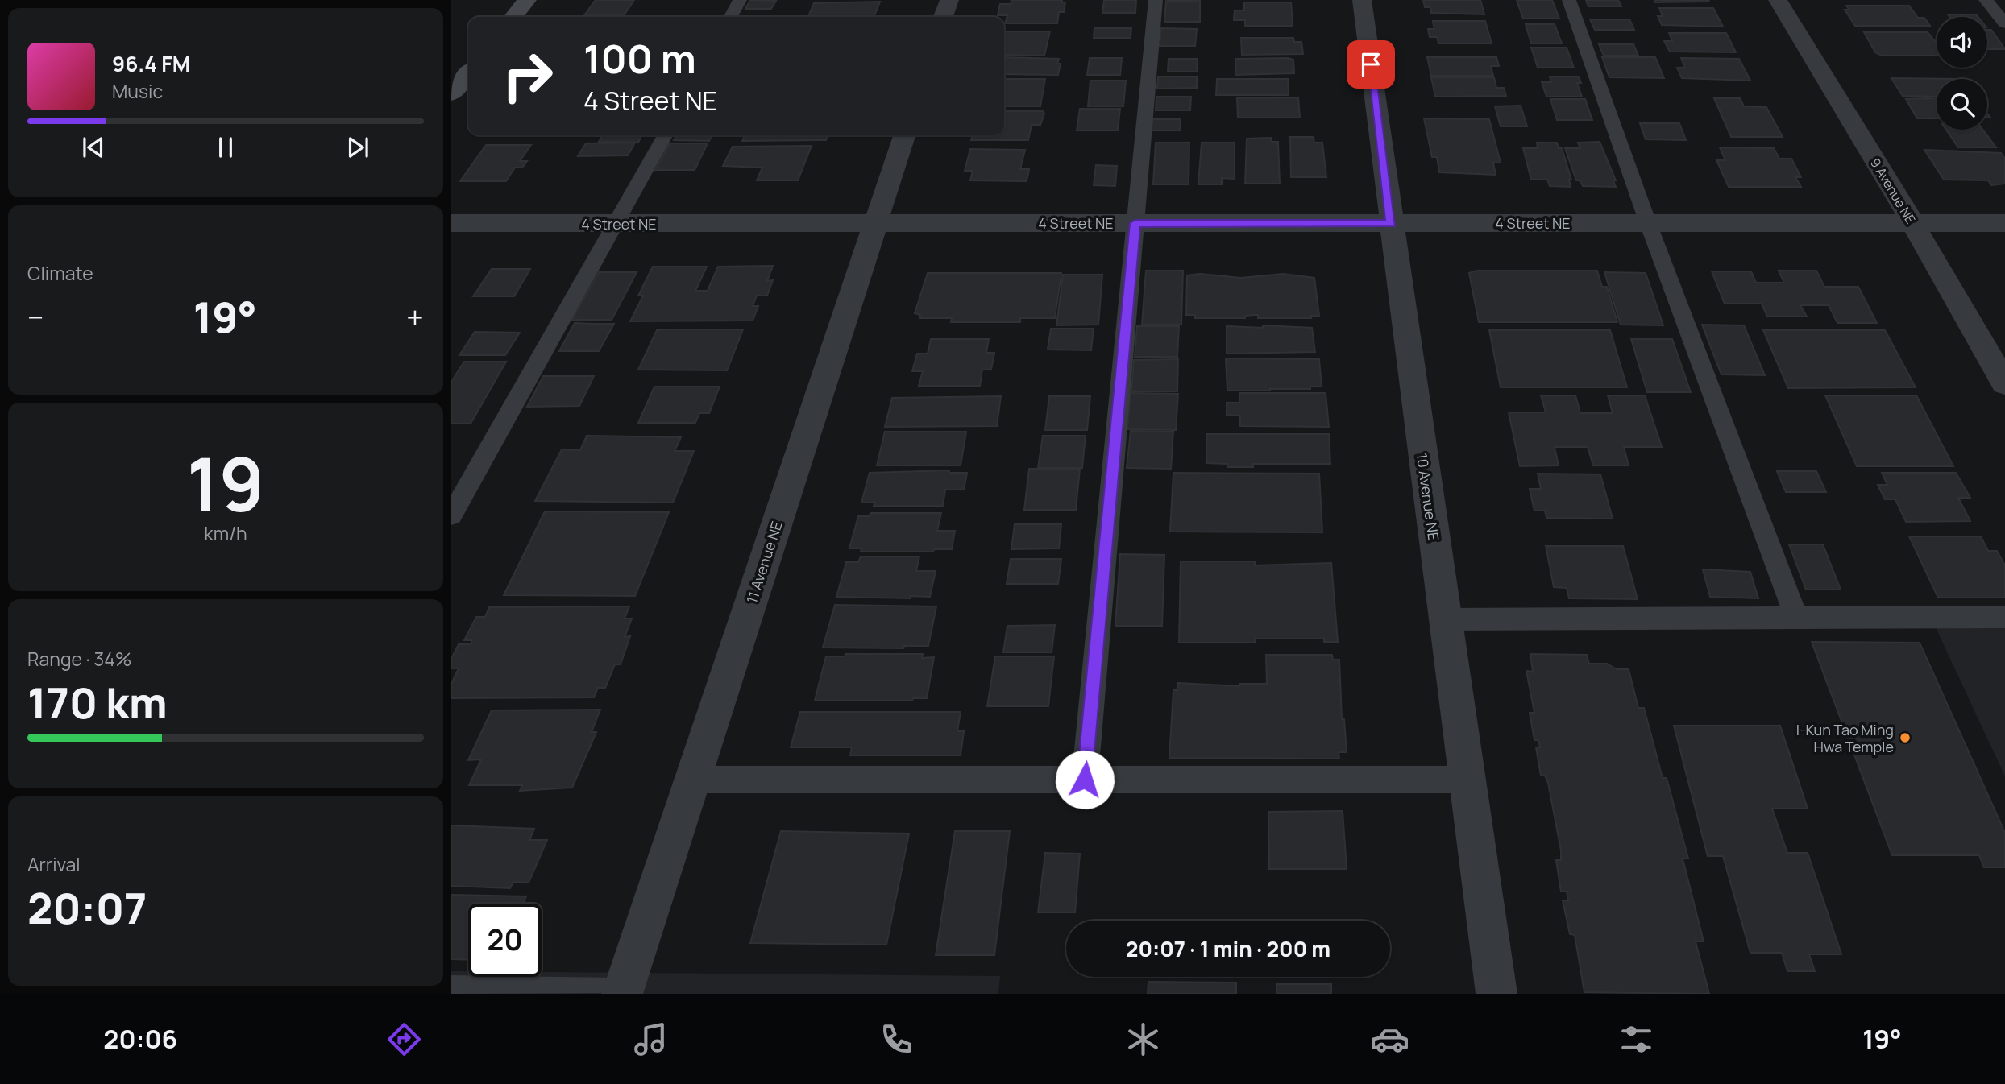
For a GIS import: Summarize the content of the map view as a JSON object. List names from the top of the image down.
{
  "streets": {
    "street": [
      "9 Avenue NE",
      "4 Street NE",
      "10 Avenue NE",
      "11 Avenue NE"
    ]
  },
  "crossings": [
    ["9 Avenue NE", "4 Street NE"],
    ["4 Street NE", "10 Avenue NE"],
    ["4 Street NE", "11 Avenue NE"]
  ],
  "places": ["I-Kun Tao Ming Hwa Temple"],
  "page": {
    "turn": ["100 m", "4 Street NE"],
    "song": ["96.4 FM", "Music"],
    "tile": [
      "Climate",
      ["19", "km/h"],
      ["Range · 34%", "170 km"],
      ["Arrival", "20:07"]
    ],
    "heat": ["−", "19°", "+"],
    "limit": "20",
    "trip": "20:07 · 1 min · 200 m",
    "tabs": ["20:06", "19°"]
  }
}
